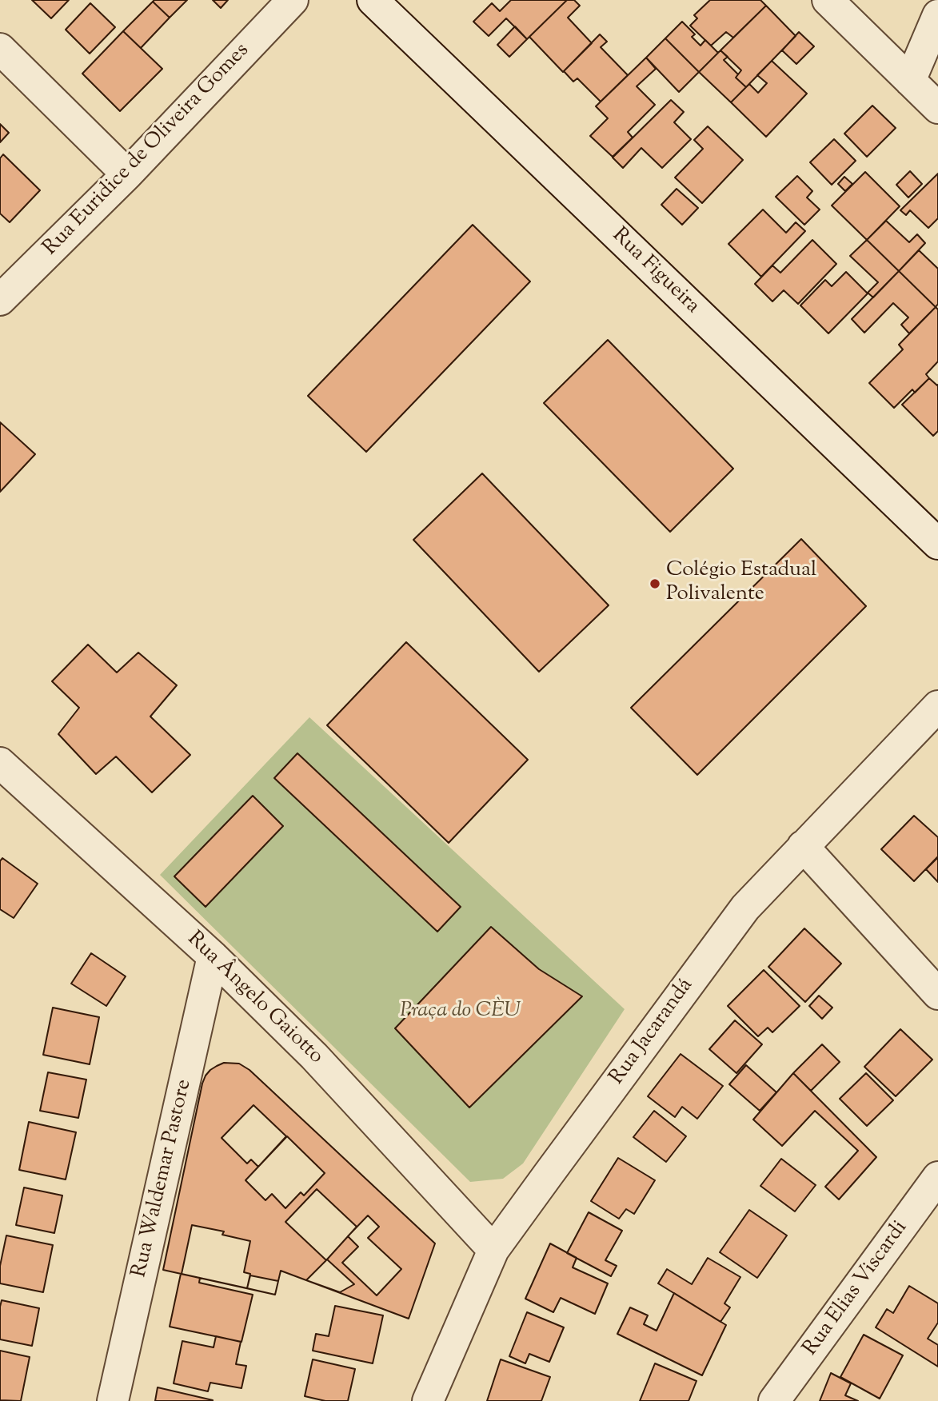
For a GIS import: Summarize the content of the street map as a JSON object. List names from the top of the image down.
{
  "streets": {
    "street": [
      "Rua Euridice de Oliveira Gomes",
      "Rua Figueira",
      "Rua Ângelo Gaiotto",
      "Rua Jacarandá",
      "Rua Waldemar Pastore",
      "Rua Elias Viscardi"
    ]
  },
  "crossings": [
    ["Rua Ângelo Gaiotto", "Rua Jacarandá"],
    ["Rua Ângelo Gaiotto", "Rua Waldemar Pastore"]
  ],
  "parks": ["Praça do CÈU"],
  "places": ["Colégio Estadual Polivalente"]
}
